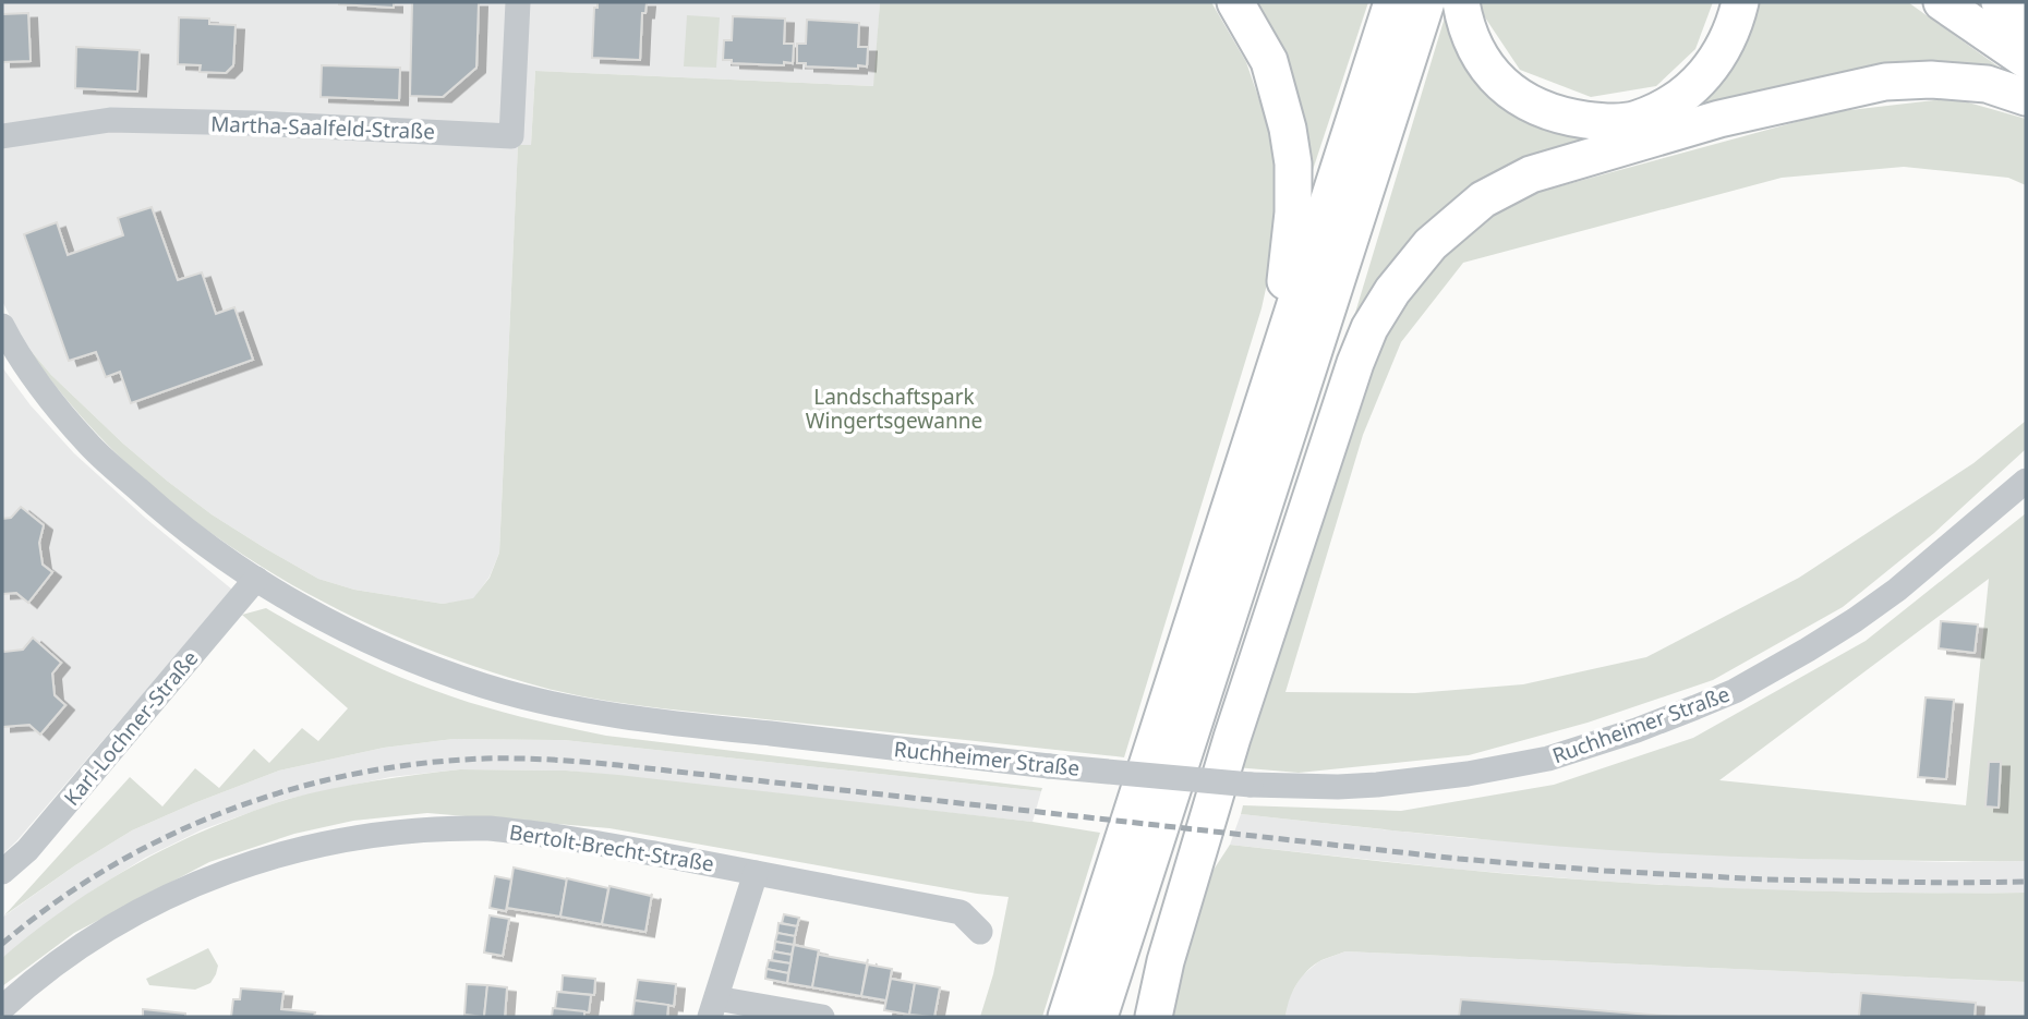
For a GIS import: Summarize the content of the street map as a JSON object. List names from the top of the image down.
{
  "streets": {
    "street": [
      "Martha-Saalfeld-Straße",
      "Ruchheimer Straße",
      "Karl-Lochner-Straße",
      "Bertolt-Brecht-Straße"
    ]
  },
  "crossings": [
    ["Ruchheimer Straße", "Karl-Lochner-Straße"]
  ],
  "parks": ["Landschaftspark Wingertsgewanne"]
}
